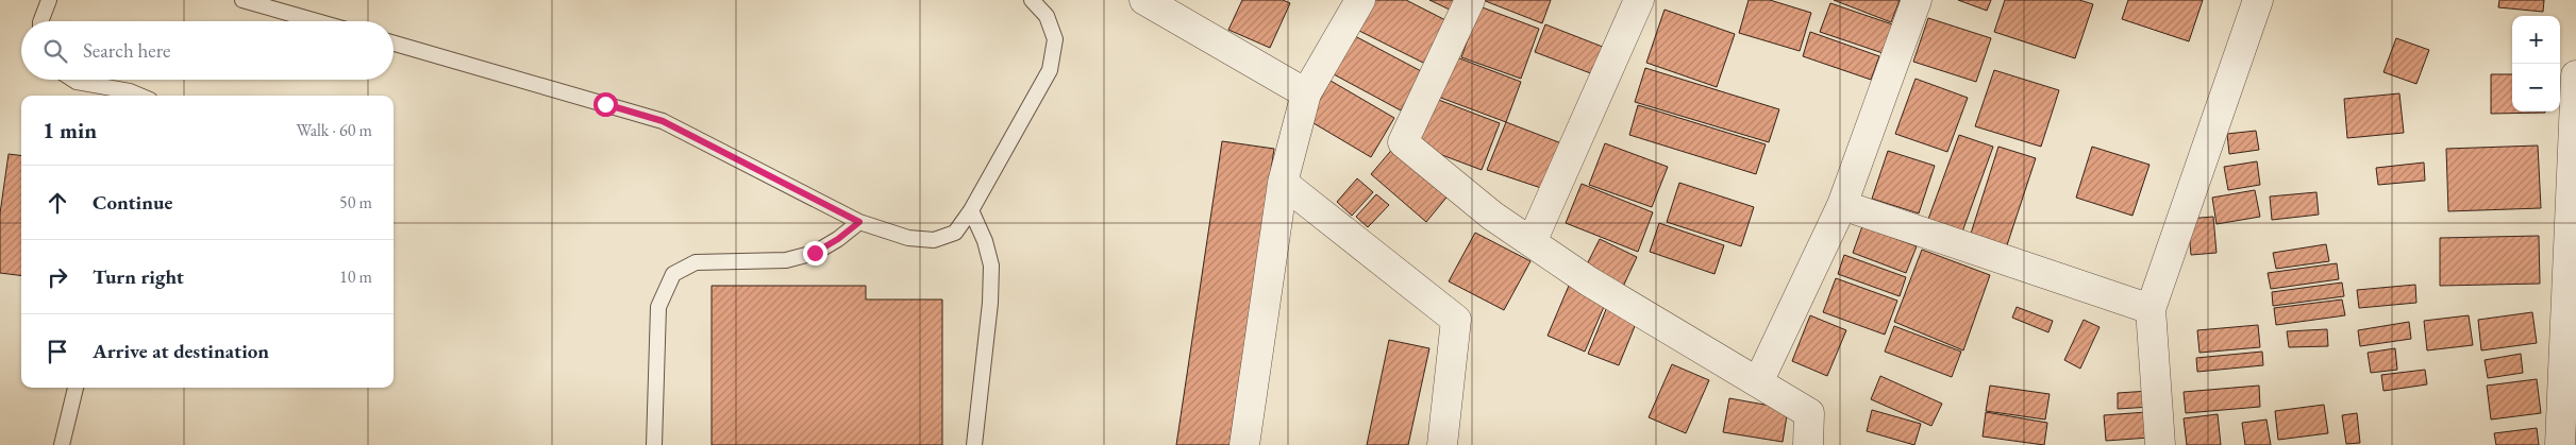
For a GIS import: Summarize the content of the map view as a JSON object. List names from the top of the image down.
{
  "page": {
    "map_buttons": ["+", "−"],
    "search": "Search here",
    "heading": ["1 min", "Walk · 60 m"],
    "list": [
      ["Continue", "50 m"],
      ["Turn right", "10 m"],
      "Arrive at destination"
    ]
  }
}
